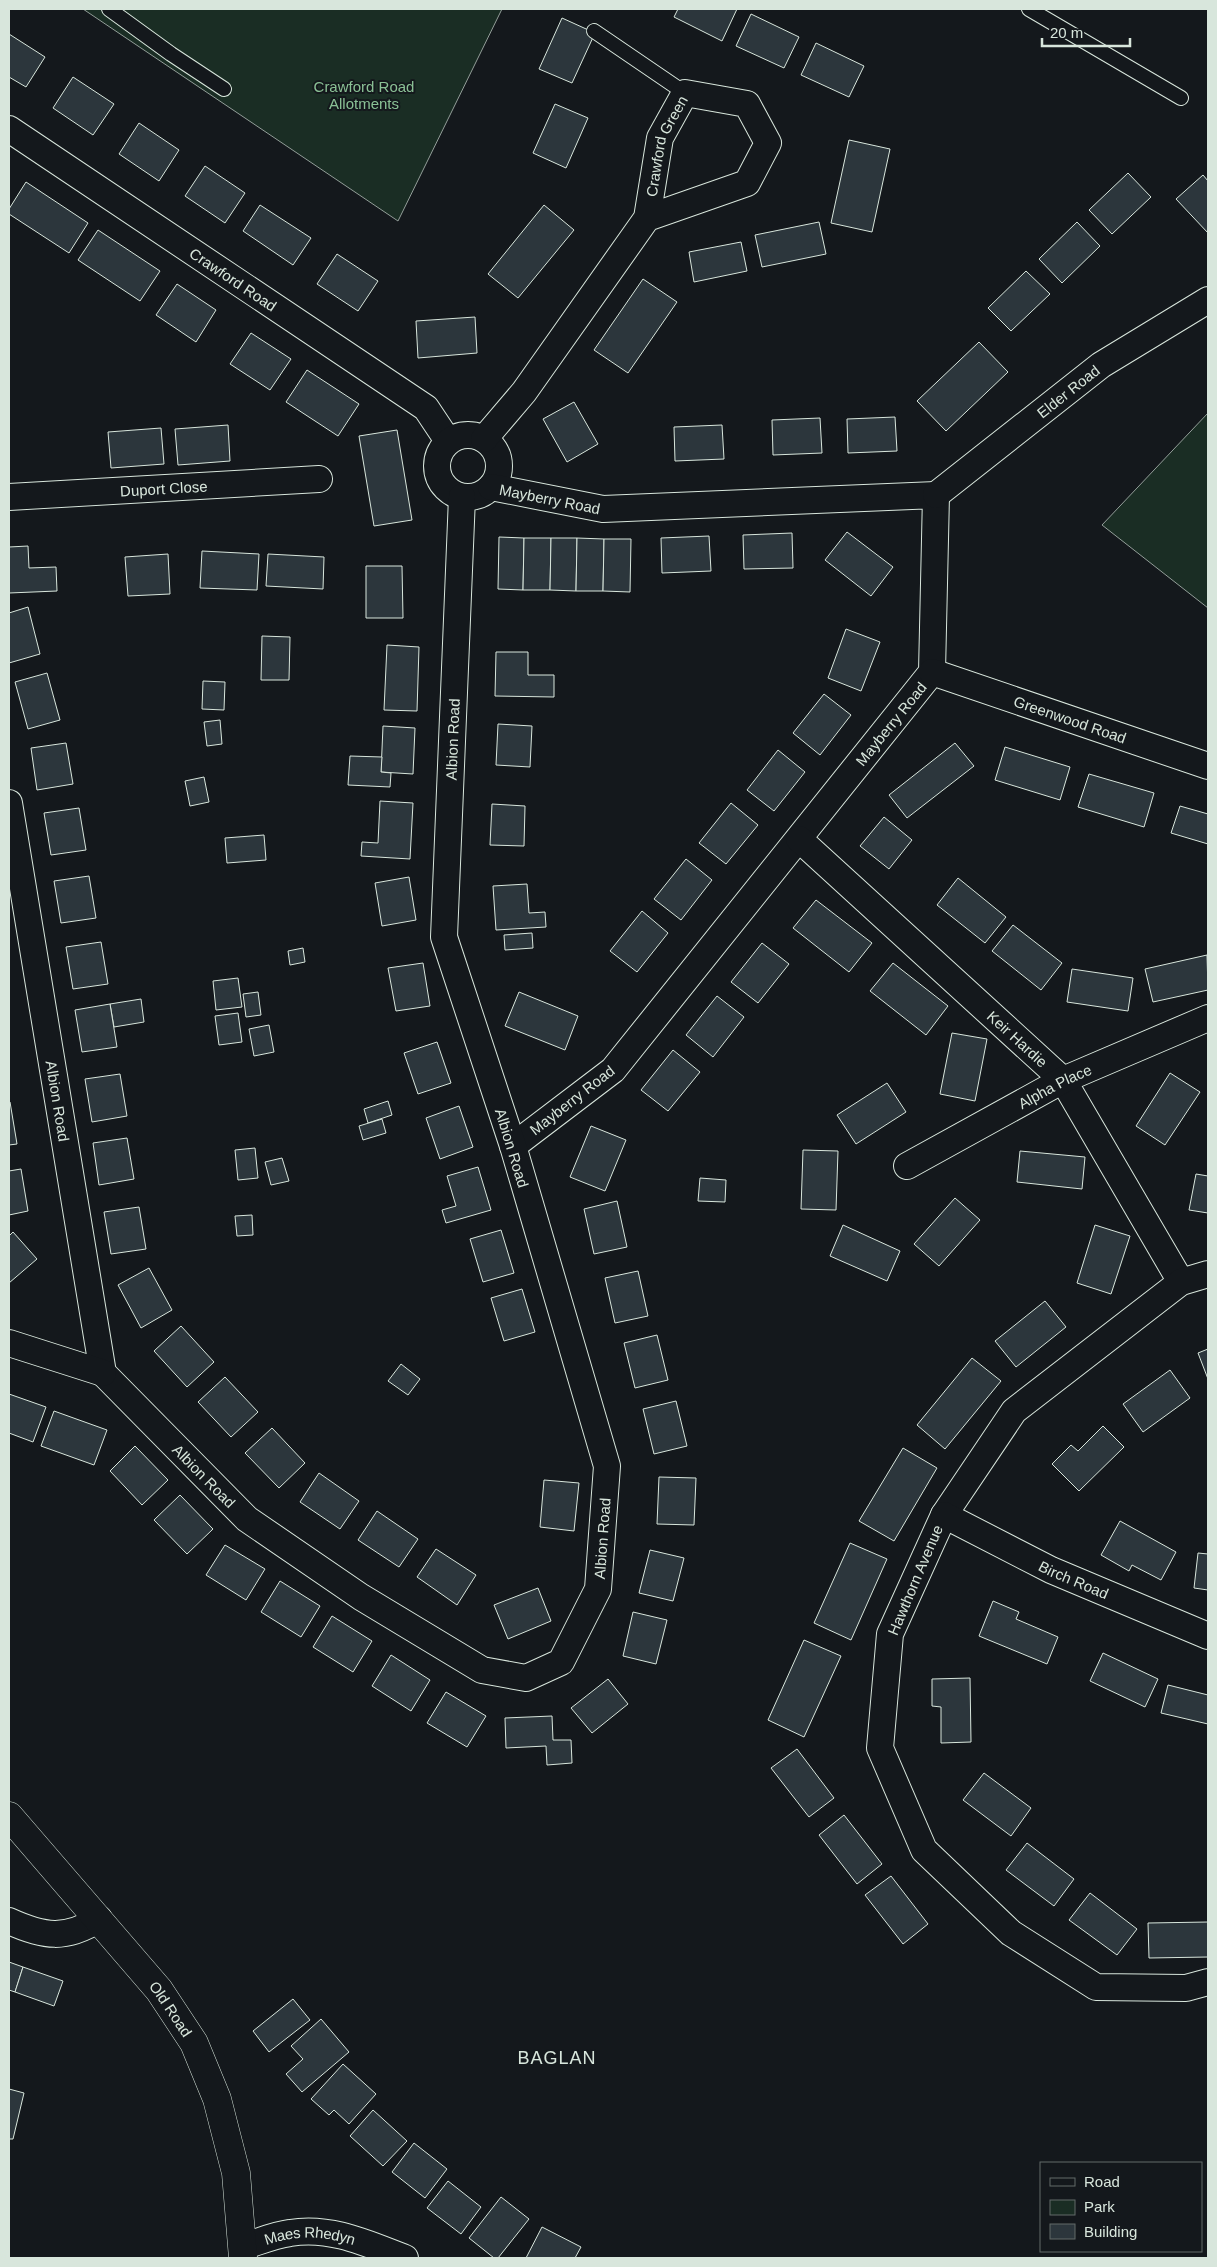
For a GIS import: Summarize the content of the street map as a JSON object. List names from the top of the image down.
{
  "streets": {
    "street": [
      "Crawford Green",
      "Crawford Road",
      "Elder Road",
      "Duport Close",
      "Mayberry Road",
      "Greenwood Road",
      "Albion Road",
      "Keir Hardie",
      "Alpha Place",
      "Birch Road",
      "Hawthorn Avenue",
      "Old Road",
      "Maes Rhedyn"
    ]
  },
  "crossings": [
    ["Crawford Green", "Crawford Road"],
    ["Crawford Green", "Mayberry Road"],
    ["Crawford Green", "Albion Road"],
    ["Crawford Road", "Mayberry Road"],
    ["Crawford Road", "Albion Road"],
    ["Elder Road", "Mayberry Road"],
    ["Mayberry Road", "Greenwood Road"],
    ["Mayberry Road", "Albion Road"],
    ["Mayberry Road", "Keir Hardie"],
    ["Keir Hardie", "Alpha Place"],
    ["Keir Hardie", "Hawthorn Avenue"],
    ["Birch Road", "Hawthorn Avenue"],
    ["Old Road", "Maes Rhedyn"]
  ],
  "districts": ["BAGLAN"],
  "parks": ["Crawford Road Allotments"],
  "legend": ["Road", "Park", "Building"],
  "scale_bar": "20 m"
}
